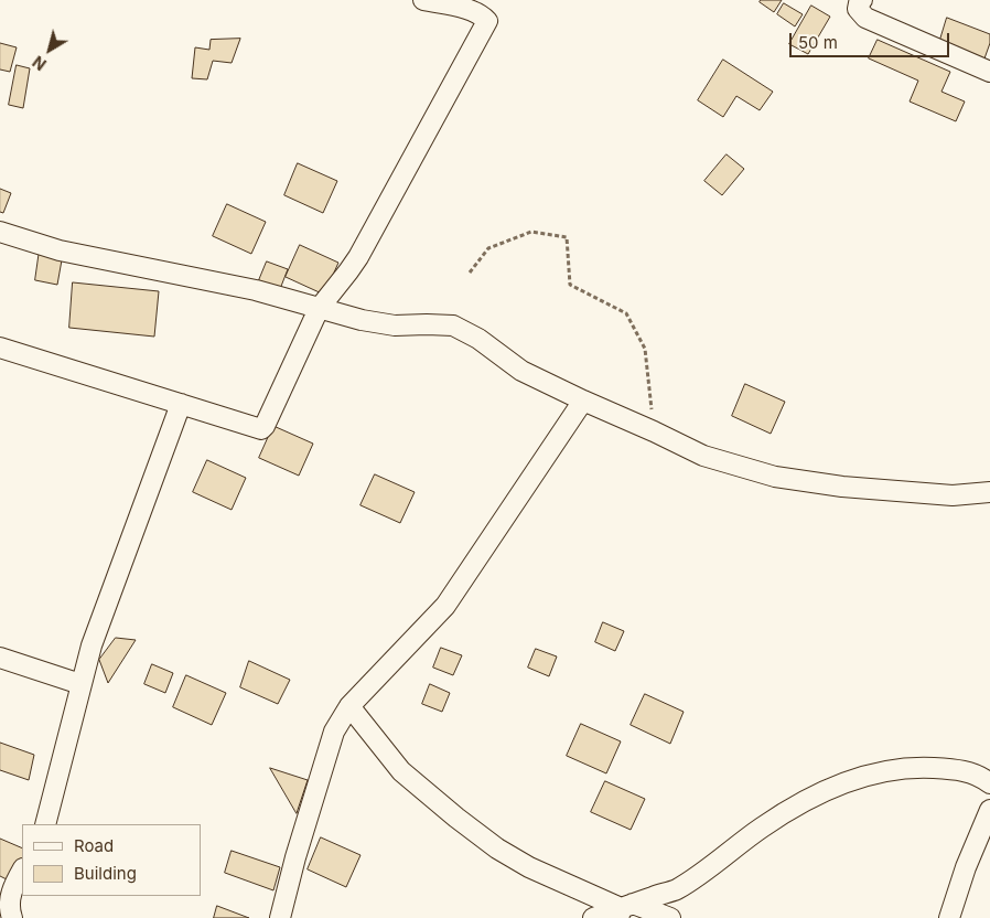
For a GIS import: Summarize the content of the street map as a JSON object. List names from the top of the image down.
{
  "legend": ["Road", "Building"],
  "scale_bar": "50 m",
  "north": "bottom left"
}
